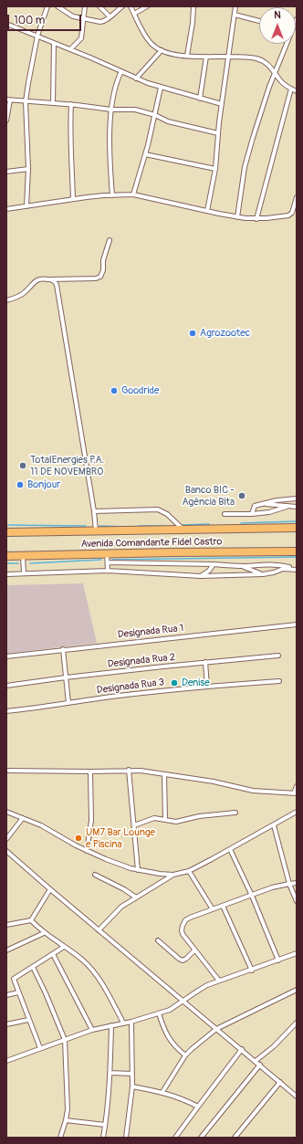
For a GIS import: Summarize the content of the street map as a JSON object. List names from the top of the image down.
{
  "streets": {
    "highway": ["Avenida Comandante Fidel Castro"],
    "street": ["Designada Rua 1", "Designada Rua 2", "Designada Rua 3"]
  },
  "places": [
    "Agrozootec",
    "Goodride",
    "TotalEnergies P.A. 11 DE NOVEMBRO",
    "Bonjour",
    "Banco BIC - Agência Bita",
    "Denise",
    "UM7 Bar Lounge e Piscina"
  ],
  "scale_bar": "100 m",
  "north": "top"
}
